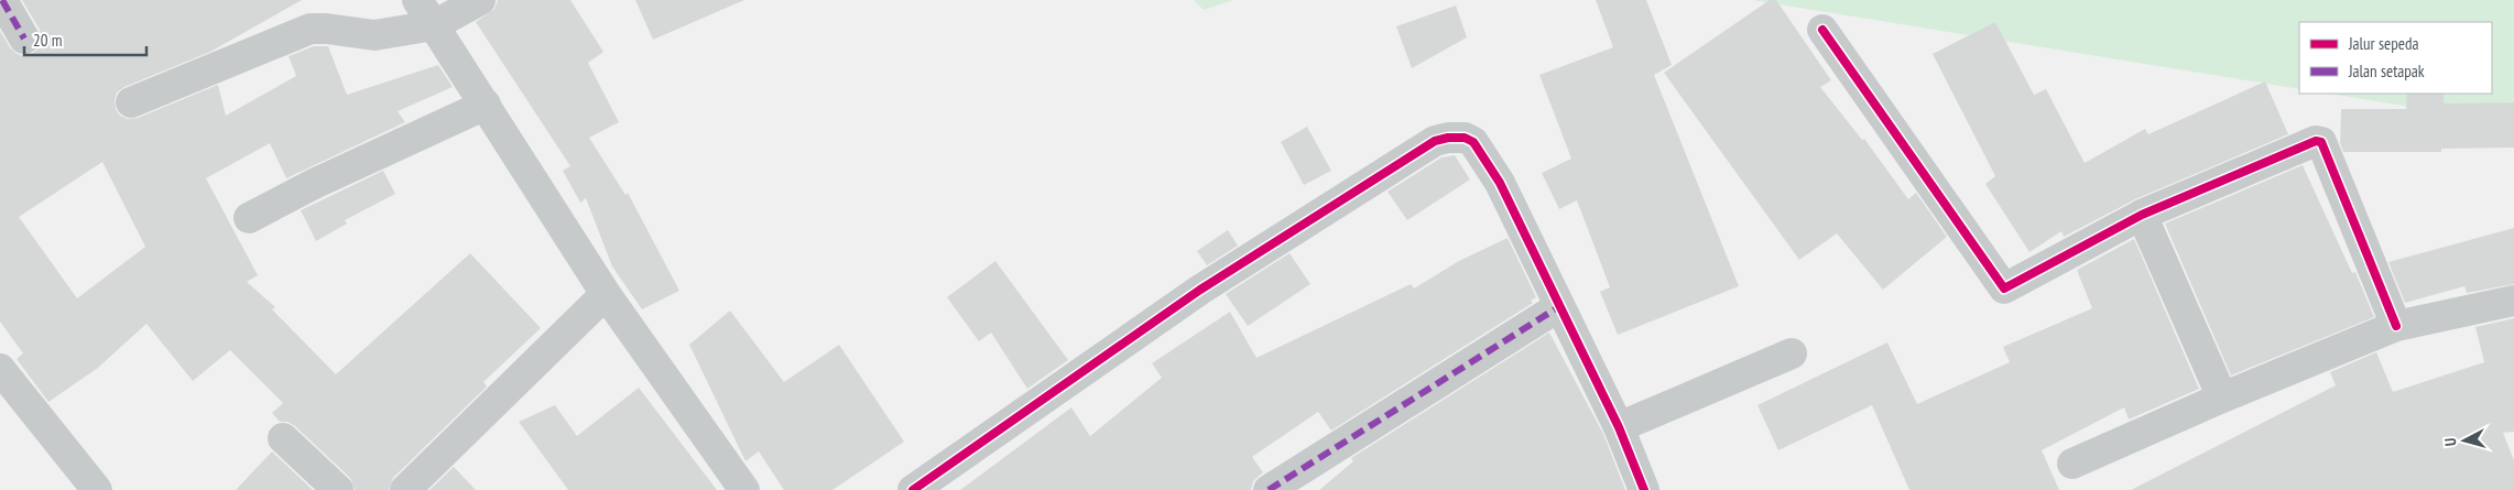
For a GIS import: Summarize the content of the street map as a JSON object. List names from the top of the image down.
{
  "legend": ["Jalur sepeda", "Jalan setapak"],
  "scale_bar": "20 m",
  "north": "left"
}
